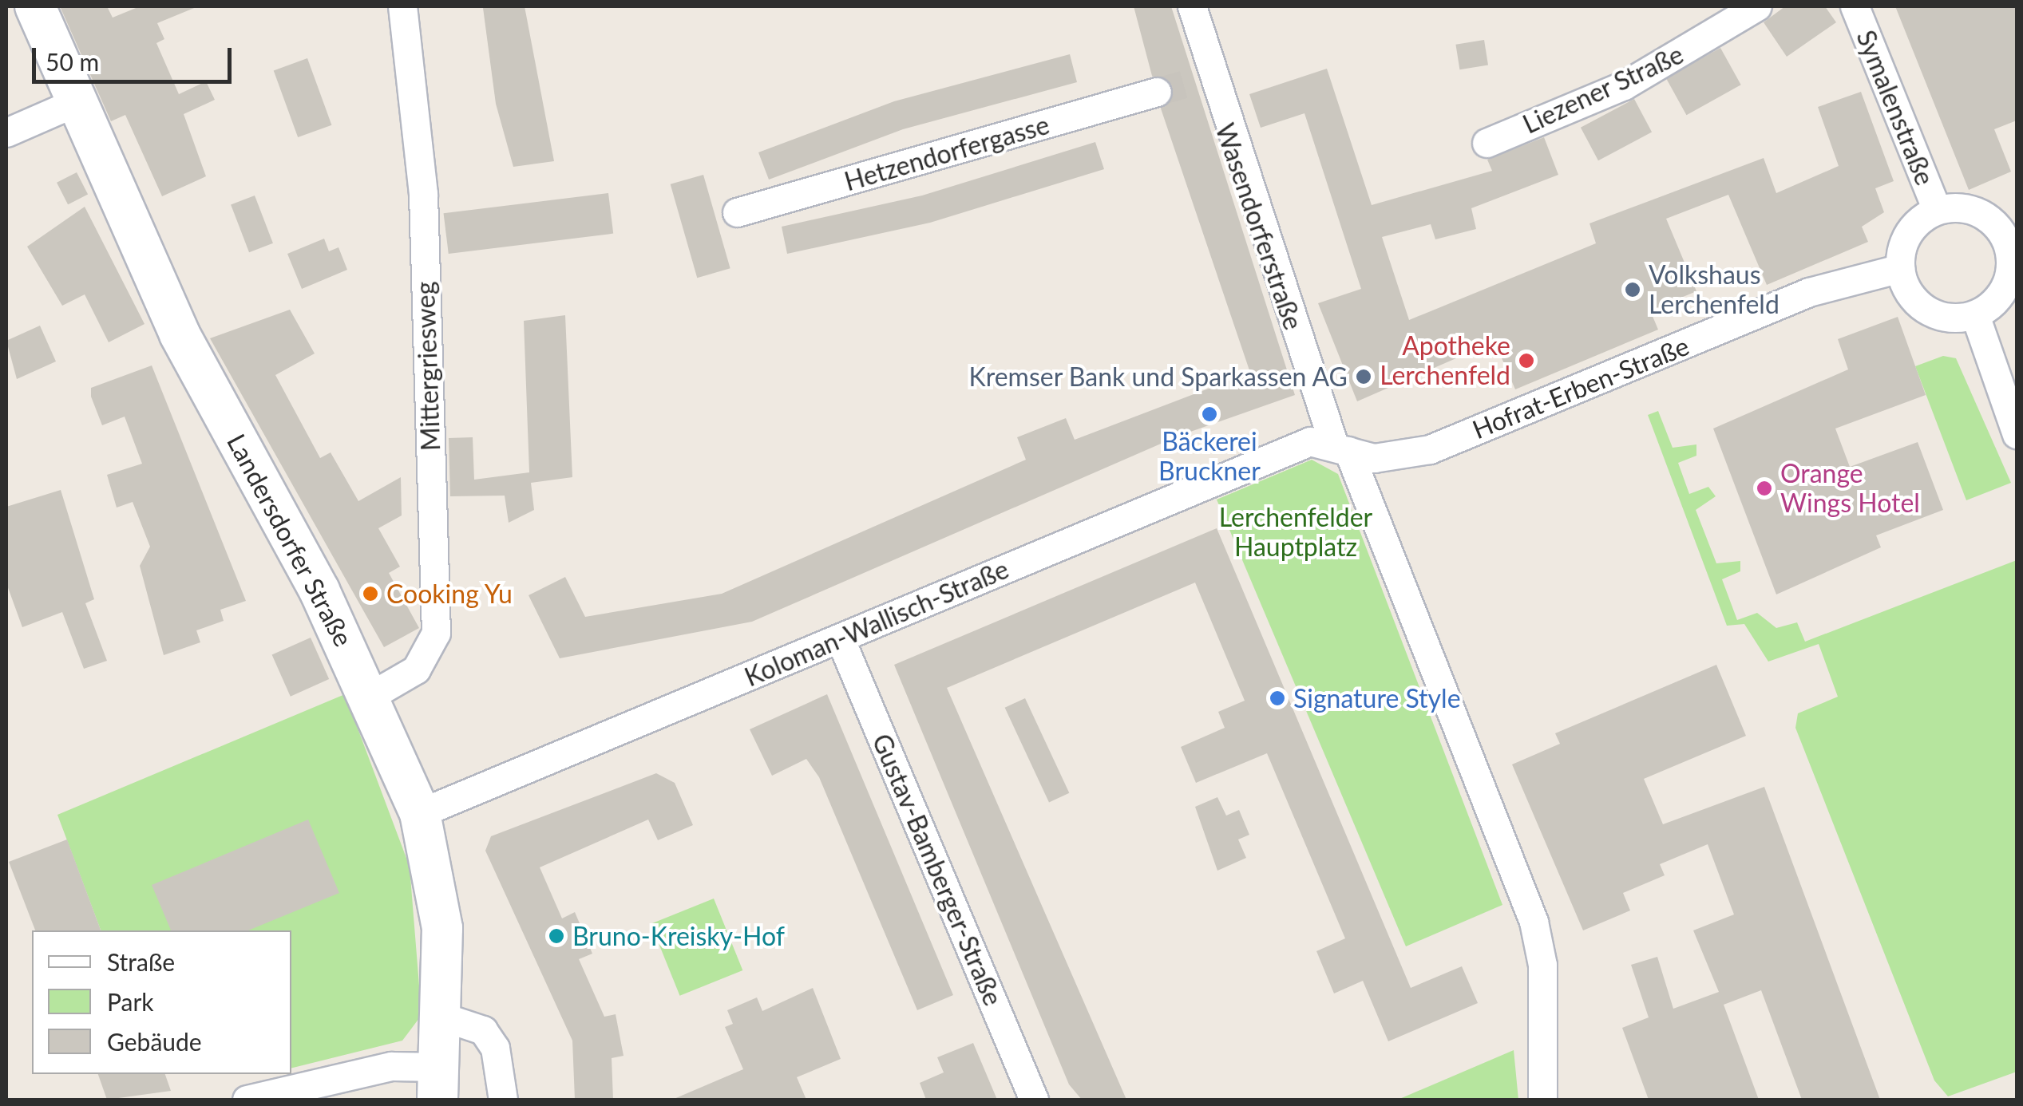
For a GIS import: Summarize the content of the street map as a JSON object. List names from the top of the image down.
{
  "streets": {
    "main road": ["Landersdorfer Straße"],
    "street": [
      "Liezener Straße",
      "Symalenstraße",
      "Hetzendorfergasse",
      "Wasendorferstraße",
      "Mittergriesweg",
      "Hofrat-Erben-Straße",
      "Koloman-Wallisch-Straße",
      "Gustav-Bamberger-Straße"
    ]
  },
  "crossings": [
    ["Symalenstraße", "Hofrat-Erben-Straße"],
    ["Wasendorferstraße", "Hofrat-Erben-Straße"],
    ["Wasendorferstraße", "Koloman-Wallisch-Straße"],
    ["Mittergriesweg", "Landersdorfer Straße"],
    ["Hofrat-Erben-Straße", "Koloman-Wallisch-Straße"],
    ["Landersdorfer Straße", "Koloman-Wallisch-Straße"],
    ["Koloman-Wallisch-Straße", "Gustav-Bamberger-Straße"]
  ],
  "parks": ["Lerchenfelder Hauptplatz"],
  "places": [
    "Volkshaus Lerchenfeld",
    "Apotheke Lerchenfeld",
    "Kremser Bank und Sparkassen AG",
    "Bäckerei Bruckner",
    "Orange Wings Hotel",
    "Cooking Yu",
    "Signature Style",
    "Bruno-Kreisky-Hof"
  ],
  "legend": ["Straße", "Park", "Gebäude"],
  "scale_bar": "50 m"
}
